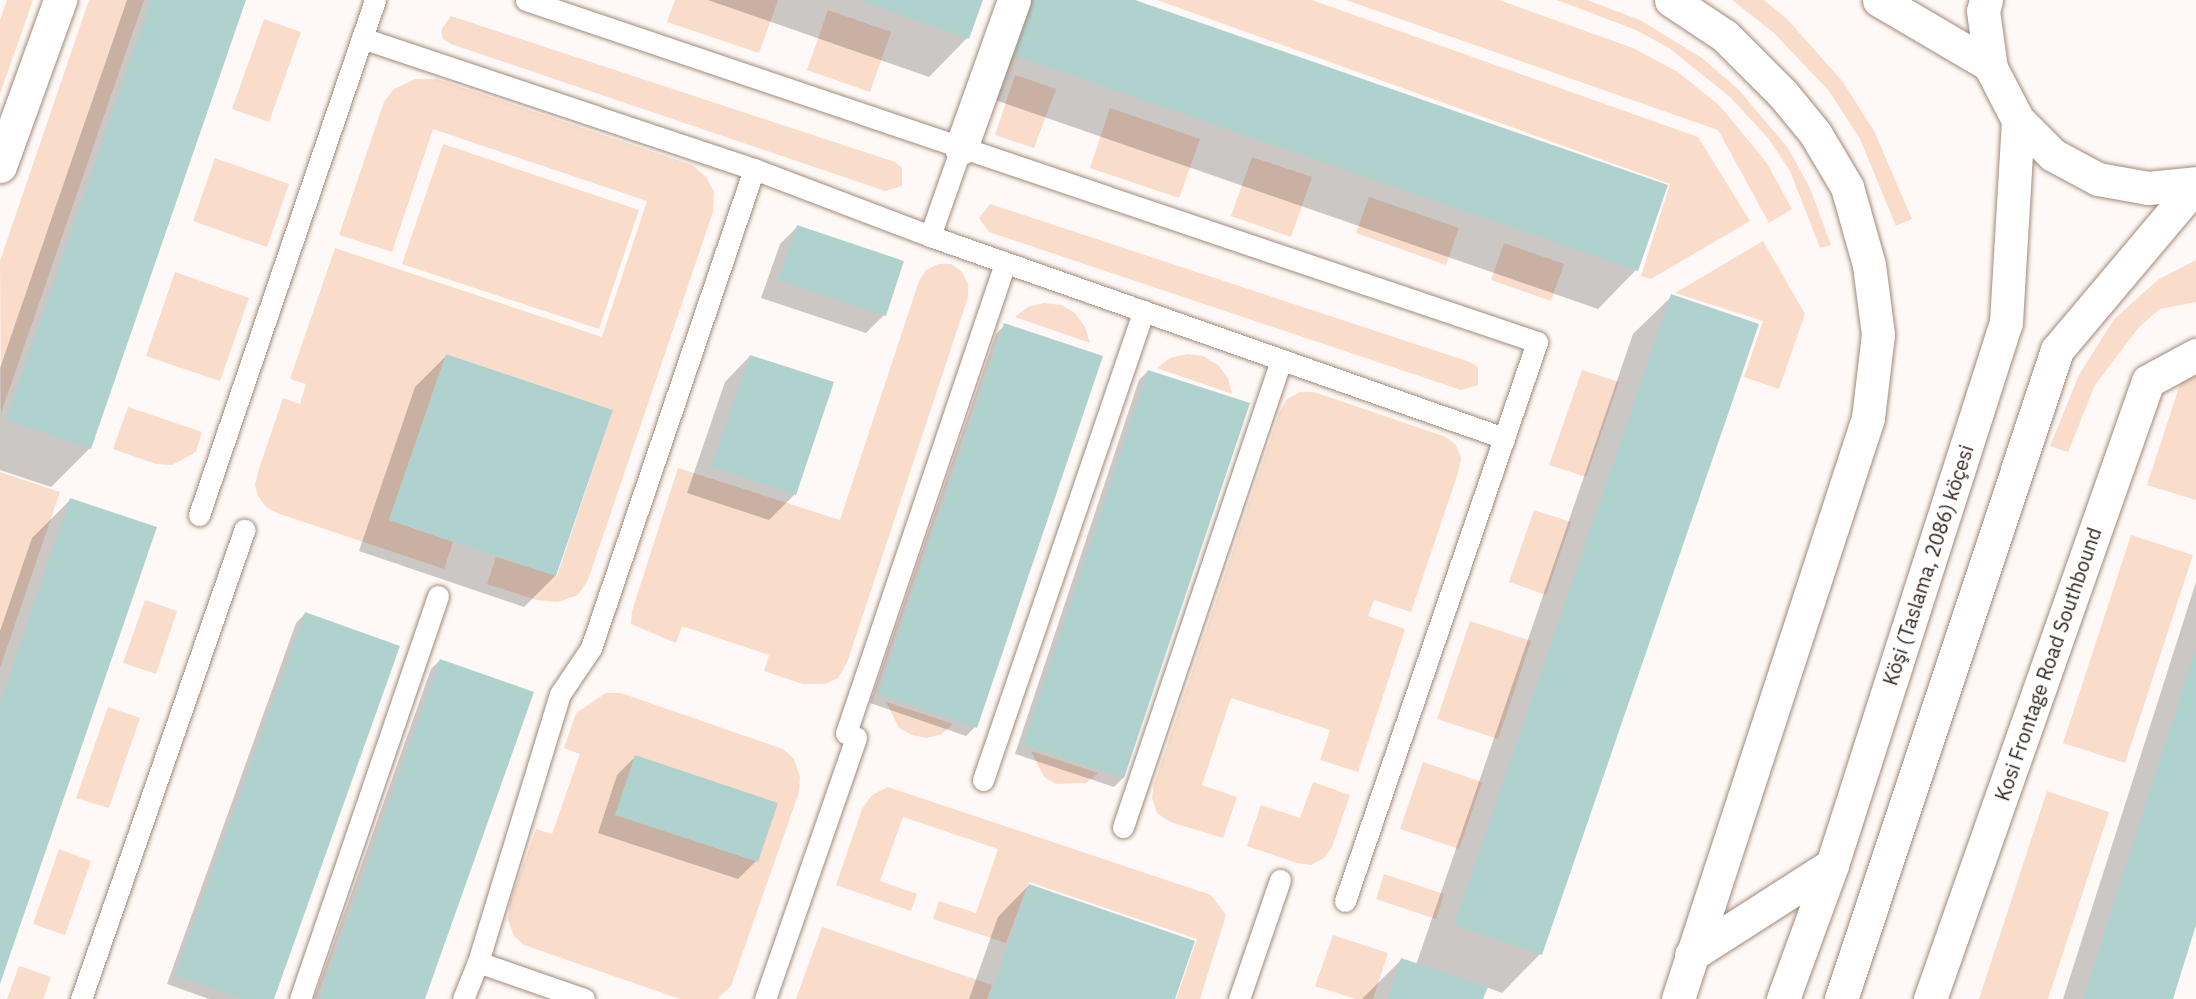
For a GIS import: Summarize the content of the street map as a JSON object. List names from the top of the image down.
{
  "streets": {
    "main road": ["Köşi (Taslama, 2086) köçesi", "Kosi Frontage Road Southbound"]
  }
}
